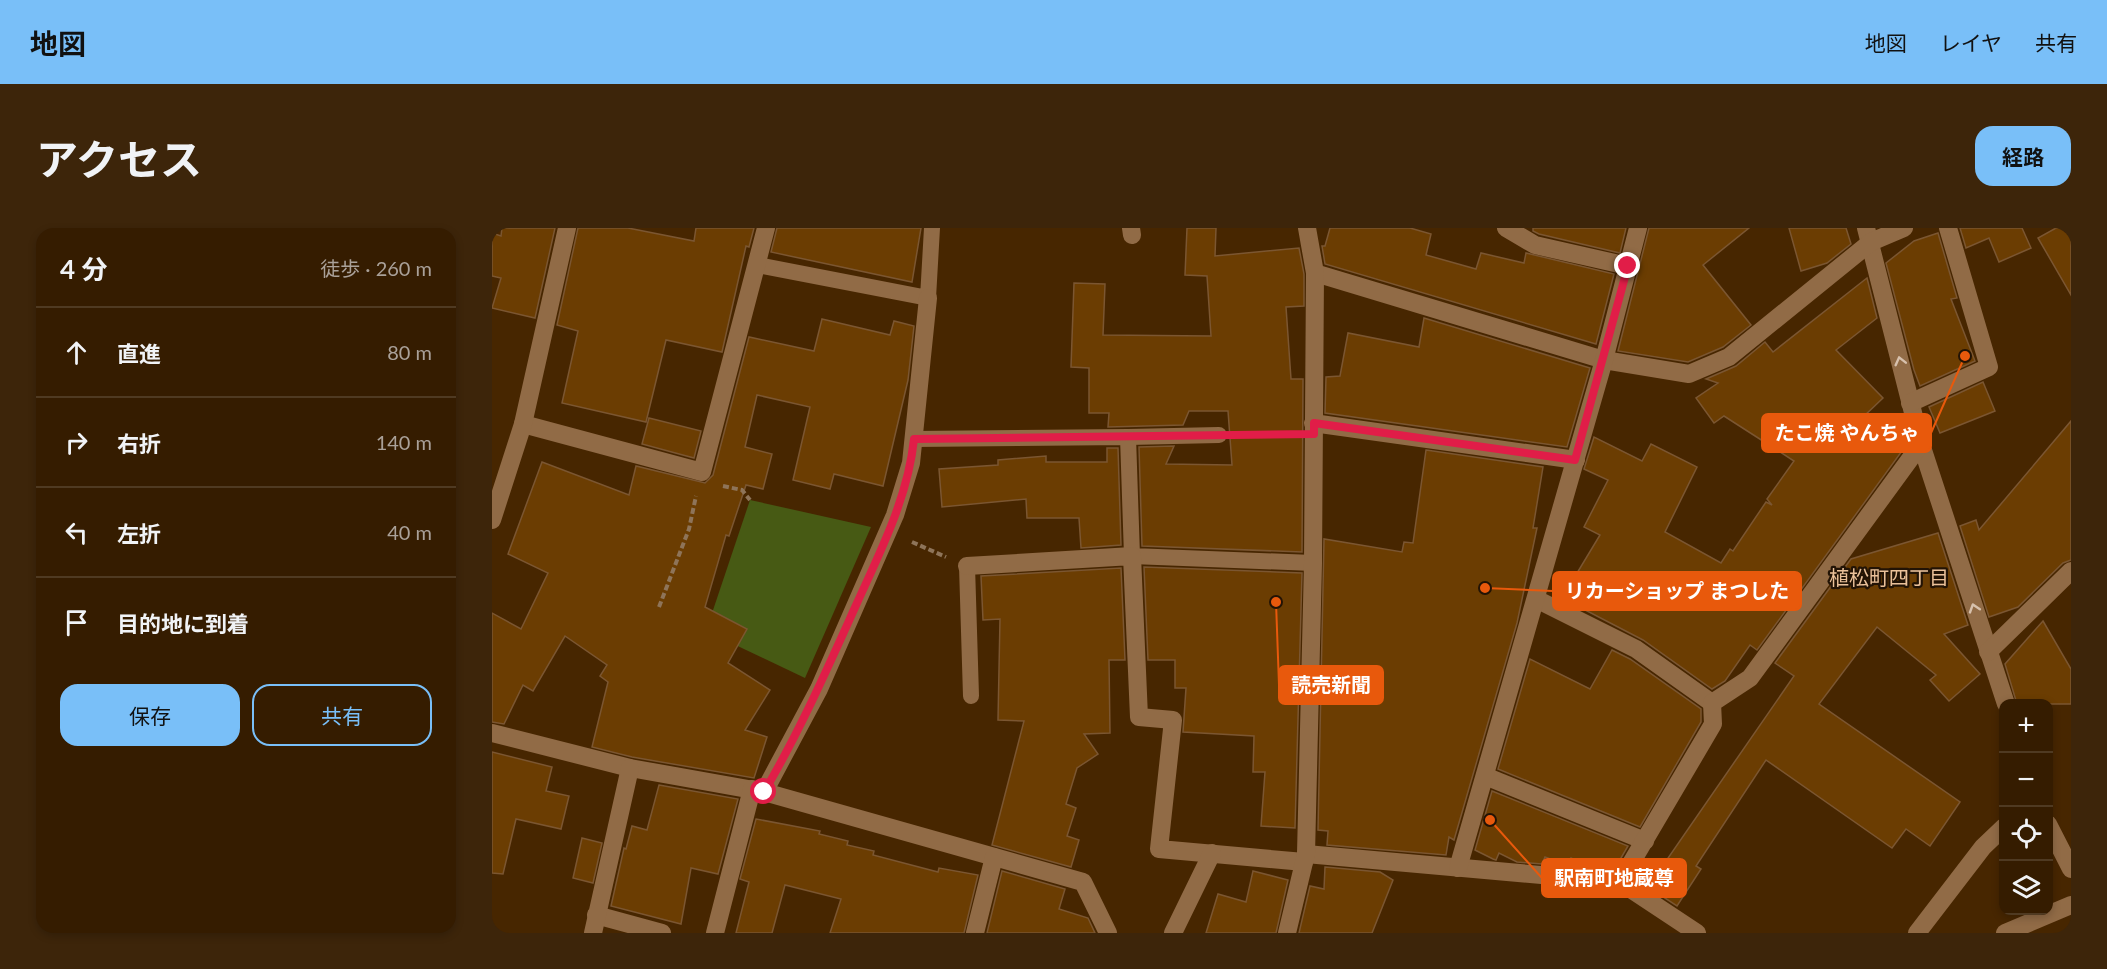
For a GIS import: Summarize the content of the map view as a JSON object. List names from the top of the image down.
{
  "districts": ["植松町四丁目"],
  "places": [
    "たこ焼 やんちゃ",
    "リカーショップ まつした",
    "読売新聞",
    "駅南町地蔵尊"
  ],
  "page": {
    "header": "地図",
    "nav": ["地図", "レイヤ", "共有"],
    "title": "アクセス",
    "buttons": [
      "経路",
      ["保存", "共有"]
    ],
    "heading": ["4 分", "徒歩 · 260 m"],
    "list": [
      ["直進", "80 m"],
      ["右折", "140 m"],
      ["左折", "40 m"],
      "目的地に到着"
    ],
    "map_buttons": ["+", "−"]
  }
}
